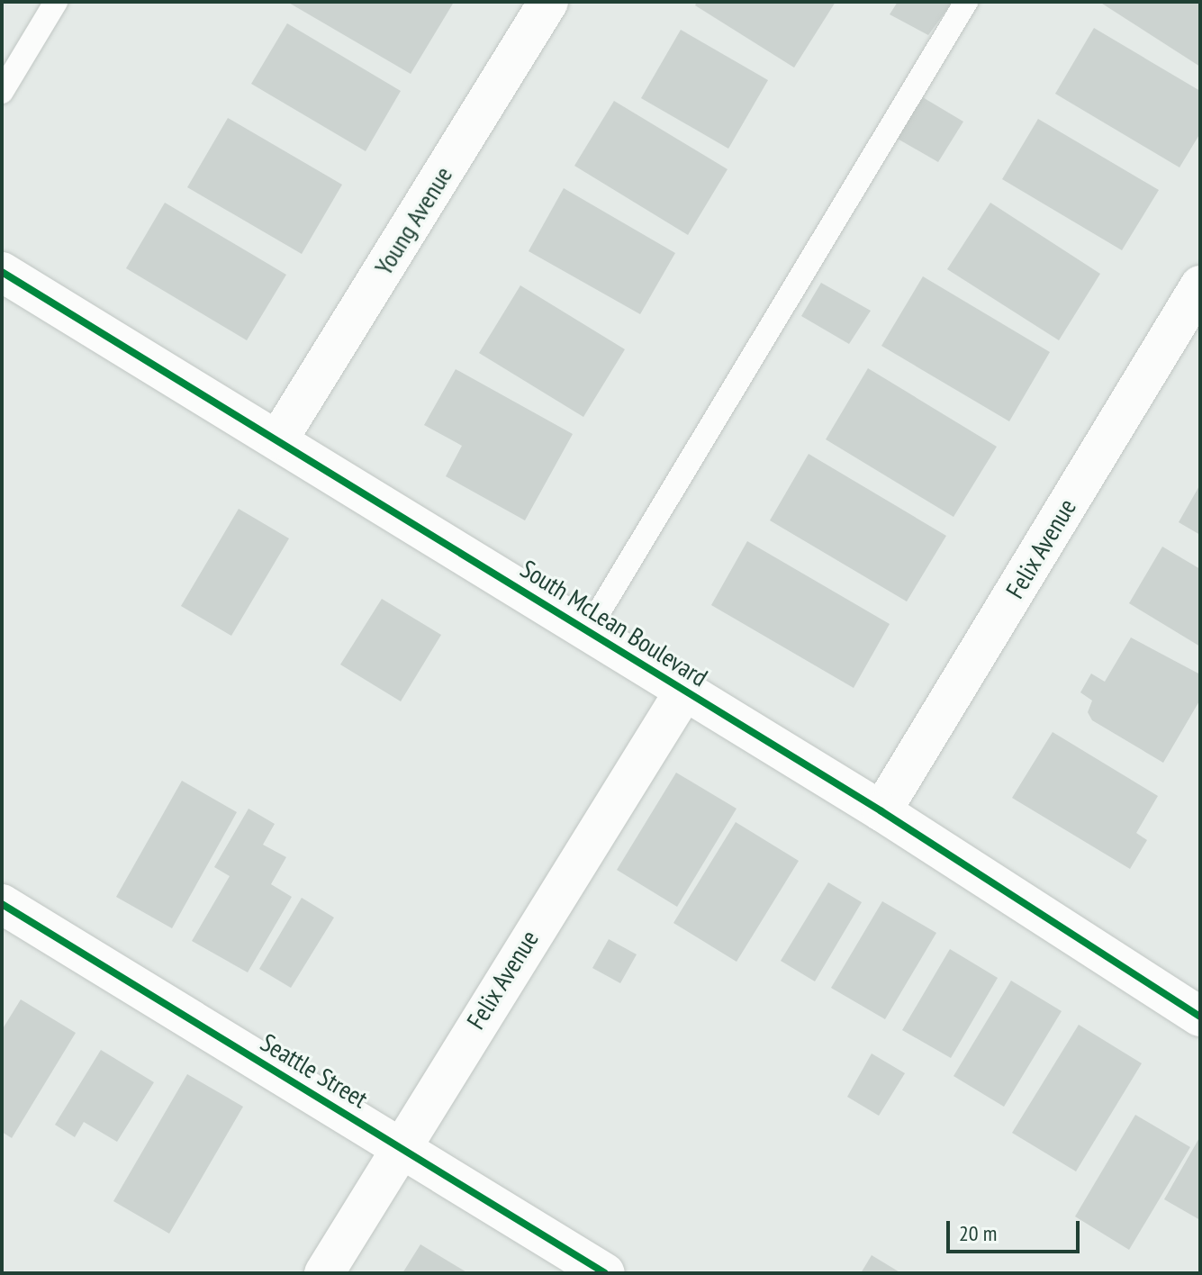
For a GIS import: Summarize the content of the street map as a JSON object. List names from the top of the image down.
{
  "streets": {
    "street": [
      "Young Avenue",
      "Felix Avenue",
      "South McLean Boulevard",
      "Seattle Street"
    ]
  },
  "crossings": [
    ["Young Avenue", "South McLean Boulevard"],
    ["Felix Avenue", "South McLean Boulevard"],
    ["Felix Avenue", "Seattle Street"]
  ],
  "scale_bar": "20 m"
}
